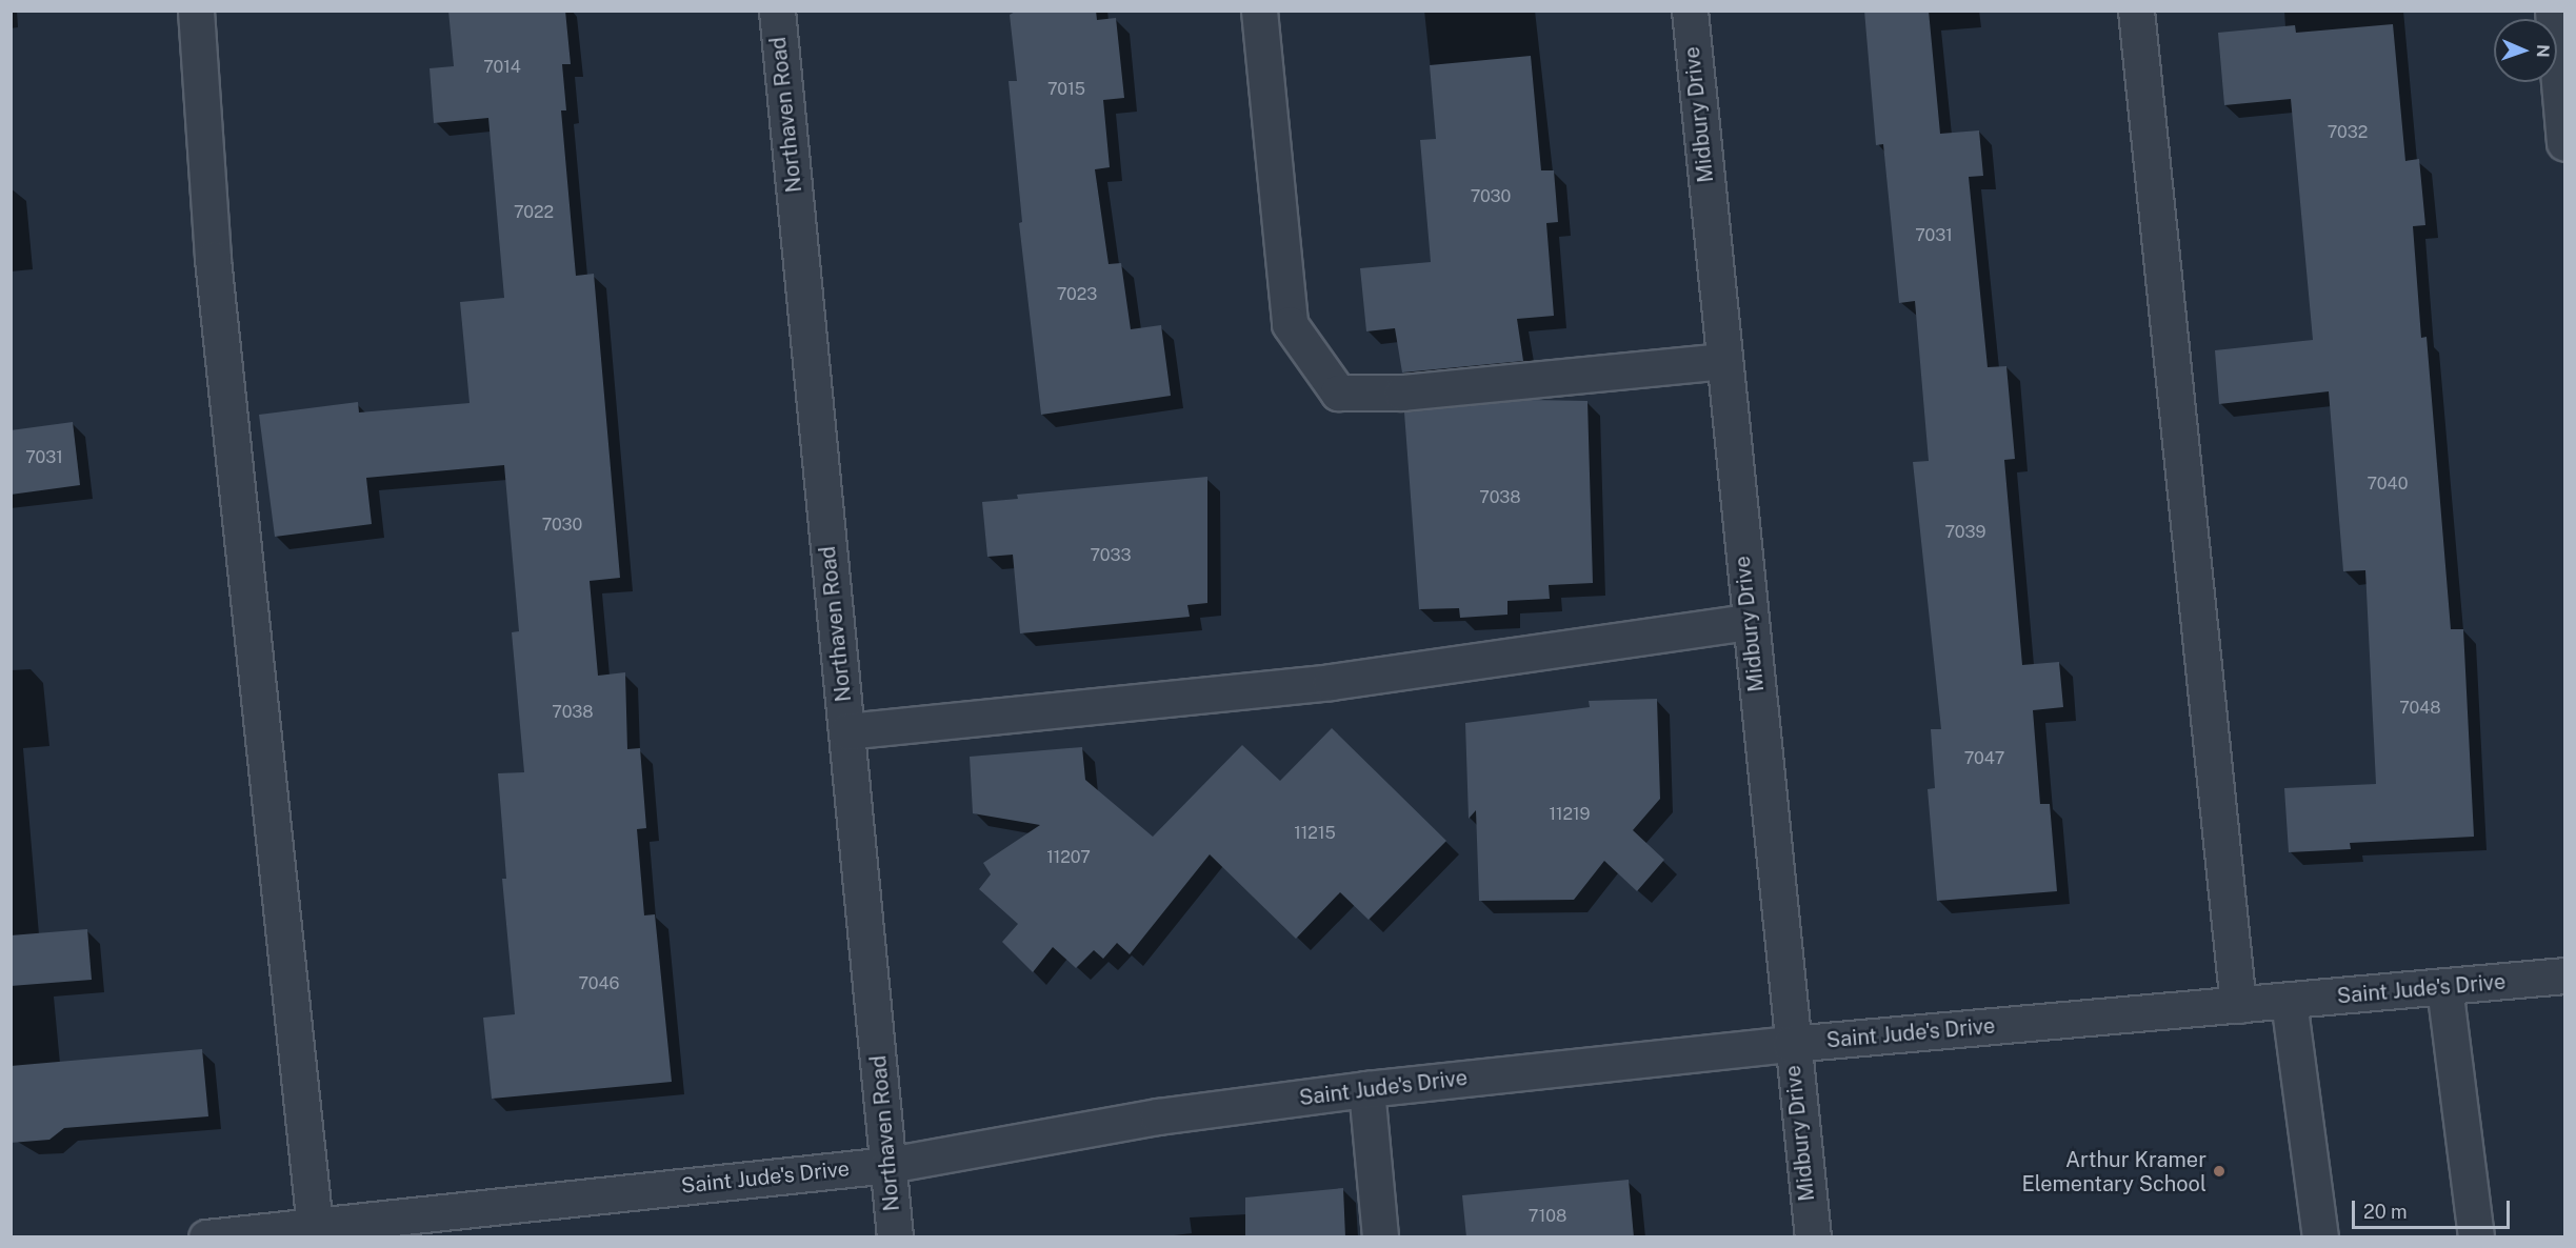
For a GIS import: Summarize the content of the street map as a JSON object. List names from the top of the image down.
{
  "streets": {
    "street": ["Northaven Road", "Midbury Drive", "Saint Jude's Drive"]
  },
  "crossings": [
    ["Northaven Road", "Saint Jude's Drive"],
    ["Midbury Drive", "Saint Jude's Drive"]
  ],
  "places": ["Arthur Kramer Elementary School"],
  "house_numbers": [
    "7014",
    "7015",
    "7032",
    "7030",
    "7022",
    "7031",
    "7023",
    "7031",
    "7040",
    "7038",
    "7030",
    "7039",
    "7033",
    "7048",
    "7038",
    "7047",
    "11219",
    "11215",
    "11207",
    "7046",
    "7108"
  ],
  "scale_bar": "20 m",
  "north": "right"
}
